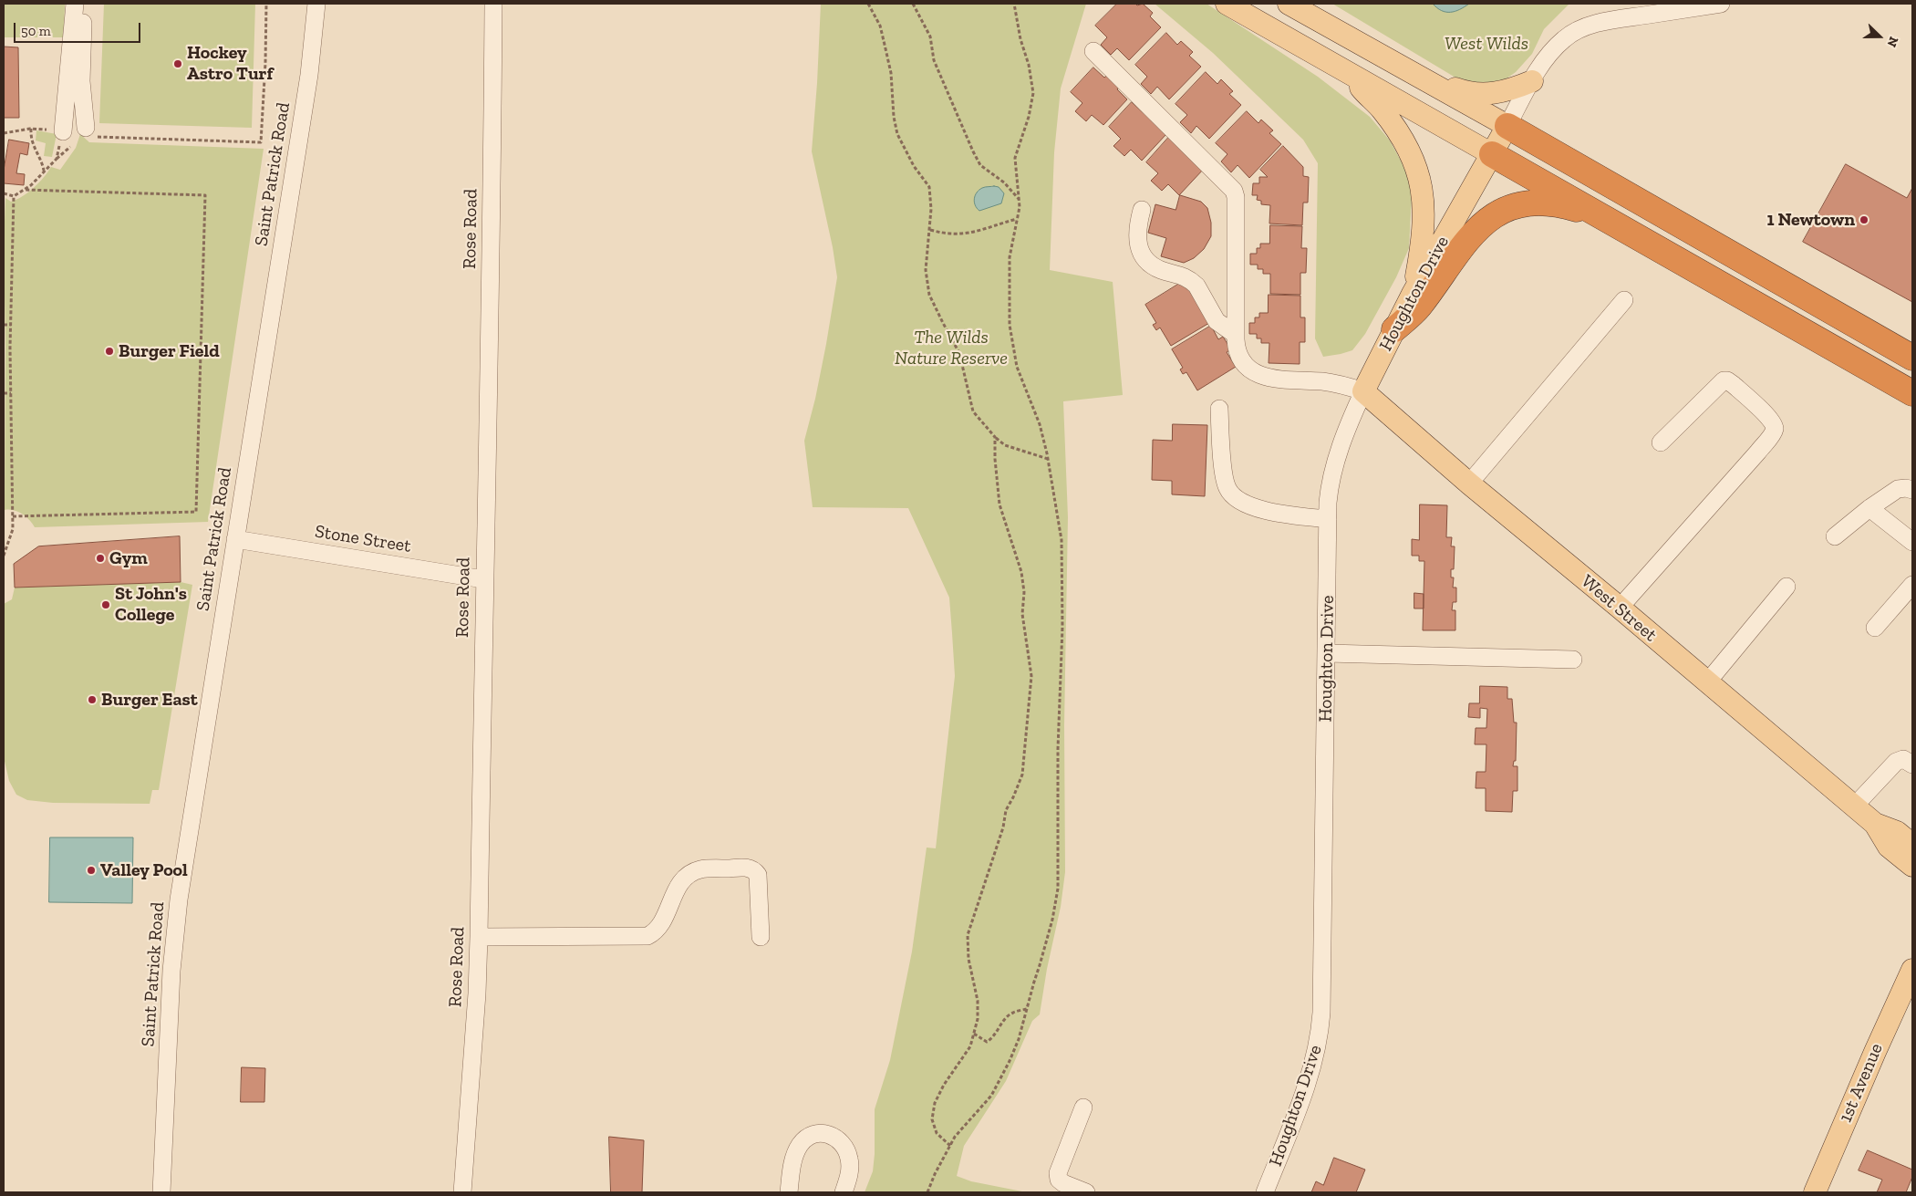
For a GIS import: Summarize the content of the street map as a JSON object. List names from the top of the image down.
{
  "streets": {
    "main road": ["Houghton Drive", "West Street", "1st Avenue"],
    "street": ["Saint Patrick Road", "Rose Road", "Stone Street"]
  },
  "crossings": [
    ["Saint Patrick Road", "Stone Street"],
    ["Rose Road", "Stone Street"],
    ["Houghton Drive", "West Street"]
  ],
  "parks": ["West Wilds", "The Wilds Nature Reserve"],
  "places": [
    "Hockey Astro Turf",
    "1 Newtown",
    "Burger Field",
    "Gym",
    "St John's College",
    "Burger East",
    "Valley Pool"
  ],
  "scale_bar": "50 m",
  "north": "right"
}
